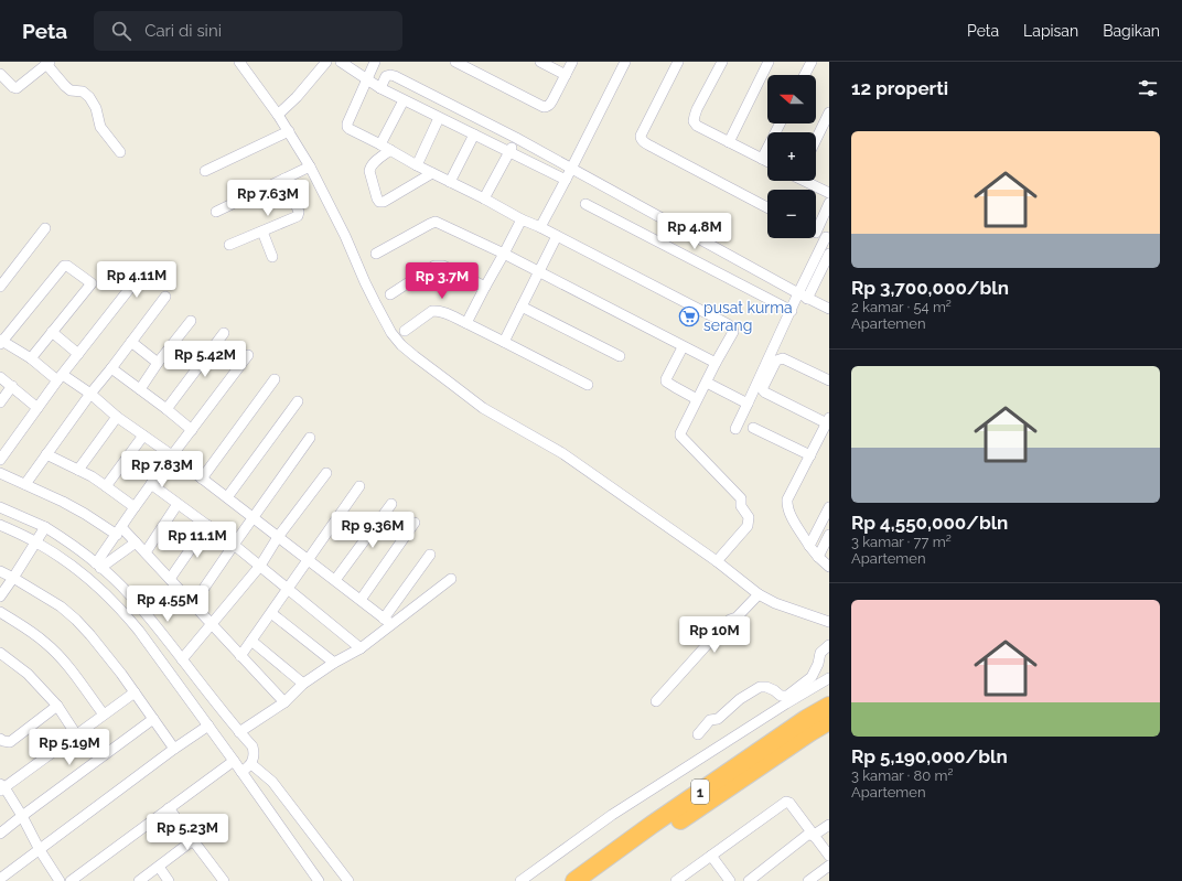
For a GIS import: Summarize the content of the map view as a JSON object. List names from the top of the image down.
{
  "streets": {
    "highway": ["1"]
  },
  "places": {
    "supermarket": ["pusat kurma serang"]
  },
  "north": "left",
  "page": {
    "header": "Peta",
    "search": "Cari di sini",
    "nav": ["Peta", "Lapisan", "Bagikan"],
    "heading": "12 properti",
    "map_buttons": ["+", "−"],
    "list": [
      {
        "name": "Rp 3,700,000/bln",
        "note": "2 kamar · 54 m² · Apartemen"
      },
      {
        "name": "Rp 4,550,000/bln",
        "note": "3 kamar · 77 m² · Apartemen"
      },
      {
        "name": "Rp 5,190,000/bln",
        "note": "3 kamar · 80 m² · Apartemen"
      }
    ],
    "price": [
      "Rp 7.63M",
      "Rp 4.8M",
      "Rp 4.11M",
      "Rp 3.7M",
      "Rp 5.42M",
      "Rp 7.83M",
      "Rp 9.36M",
      "Rp 11.1M",
      "Rp 4.55M",
      "Rp 10M",
      "Rp 5.19M",
      "Rp 5.23M"
    ]
  }
}
